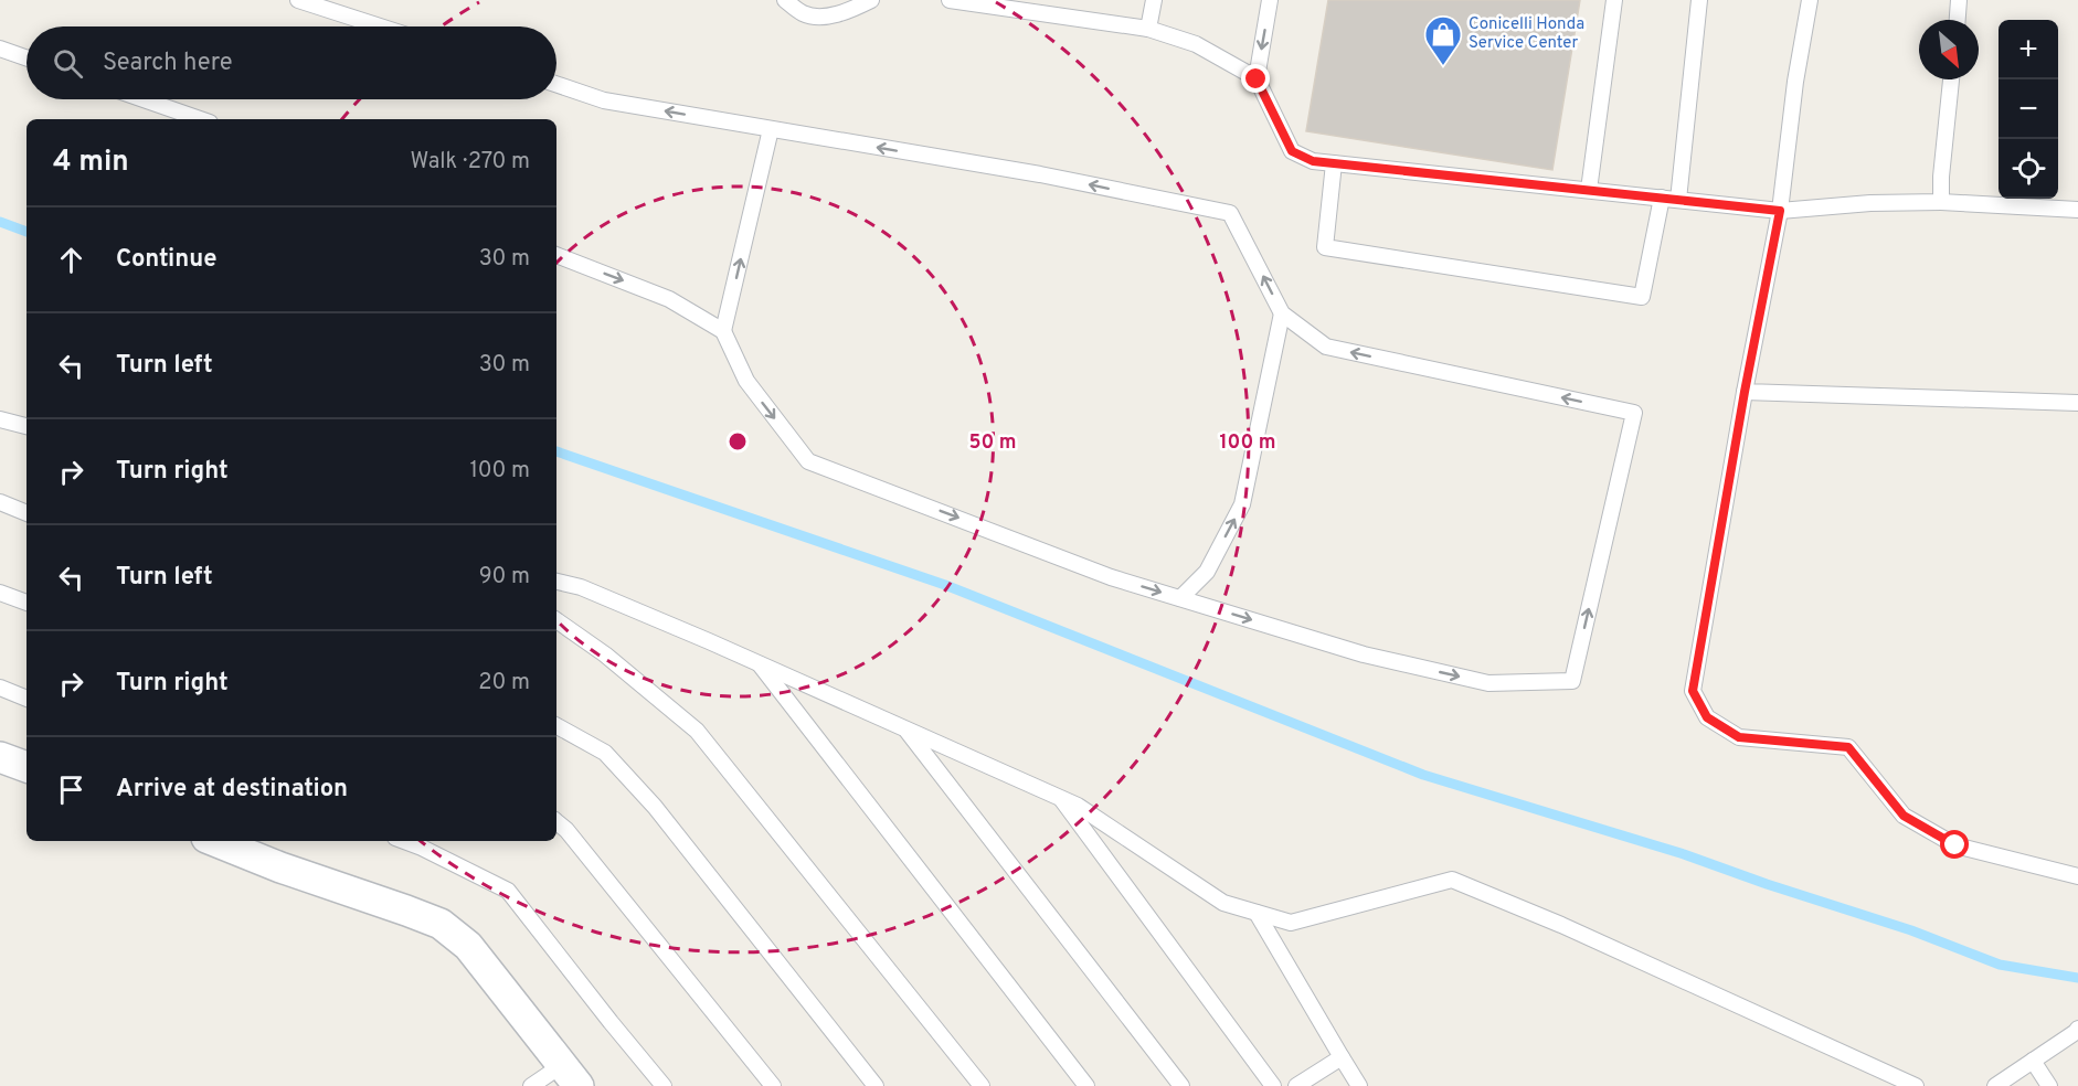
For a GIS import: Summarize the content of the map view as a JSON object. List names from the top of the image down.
{
  "places": {
    "shop": ["Conicelli Honda Service Center"]
  },
  "north": "bottom right",
  "page": {
    "map_buttons": ["+", "−"],
    "search": "Search here",
    "heading": ["4 min", "Walk · 270 m"],
    "list": [
      ["Continue", "30 m"],
      ["Turn left", "30 m"],
      ["Turn right", "100 m"],
      ["Turn left", "90 m"],
      ["Turn right", "20 m"],
      "Arrive at destination"
    ]
  },
  "rings": ["50 m", "100 m"]
}
